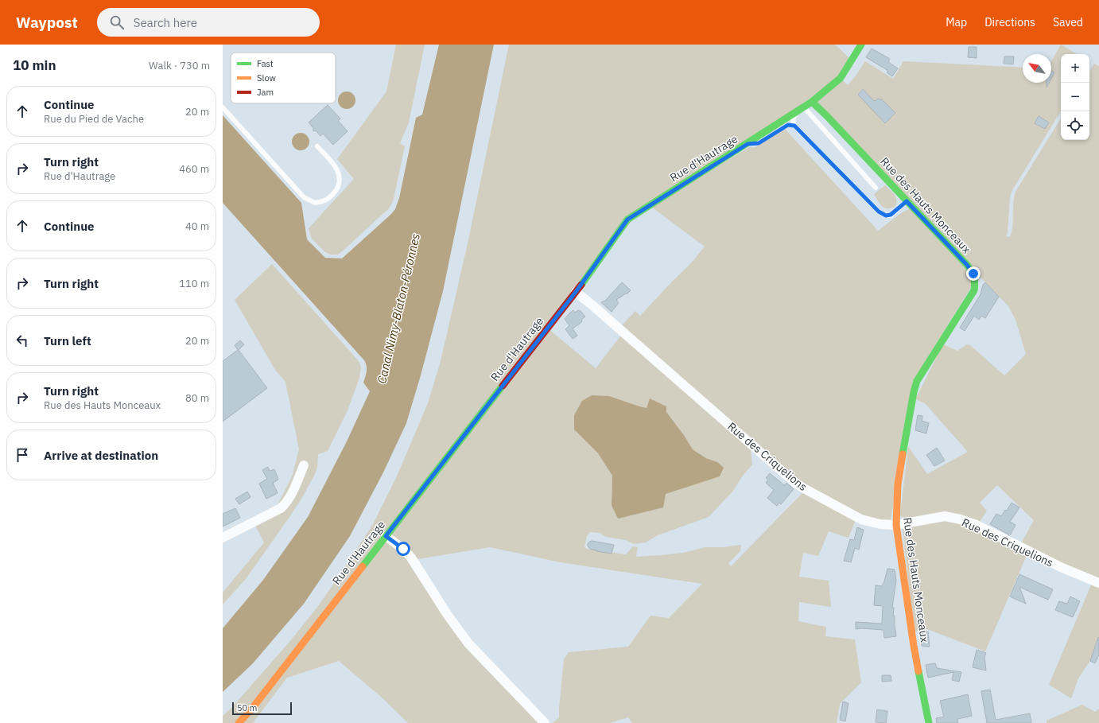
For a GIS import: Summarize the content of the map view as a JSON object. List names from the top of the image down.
{
  "streets": {
    "street": ["Rue d'Hautrage", "Rue des Hauts Monceaux", "Rue des Criquelions"]
  },
  "crossings": [
    ["Rue d'Hautrage", "Rue des Hauts Monceaux"],
    ["Rue d'Hautrage", "Rue des Criquelions"],
    ["Rue des Hauts Monceaux", "Rue des Criquelions"]
  ],
  "water": ["Canal Nimy-Blaton-Péronnes"],
  "legend": ["Fast", "Slow", "Jam"],
  "scale_bar": "50 m",
  "north": "top left",
  "page": {
    "header": "Waypost",
    "search": "Search here",
    "nav": ["Map", "Directions", "Saved"],
    "heading": ["10 min", "Walk · 730 m"],
    "map_buttons": ["+", "−"],
    "list": [
      ["Continue", "Rue du Pied de Vache", "20 m"],
      ["Turn right", "Rue d'Hautrage", "460 m"],
      ["Continue", "40 m"],
      ["Turn right", "110 m"],
      ["Turn left", "20 m"],
      ["Turn right", "Rue des Hauts Monceaux", "80 m"],
      "Arrive at destination"
    ],
    "scale": "50 m"
  }
}
